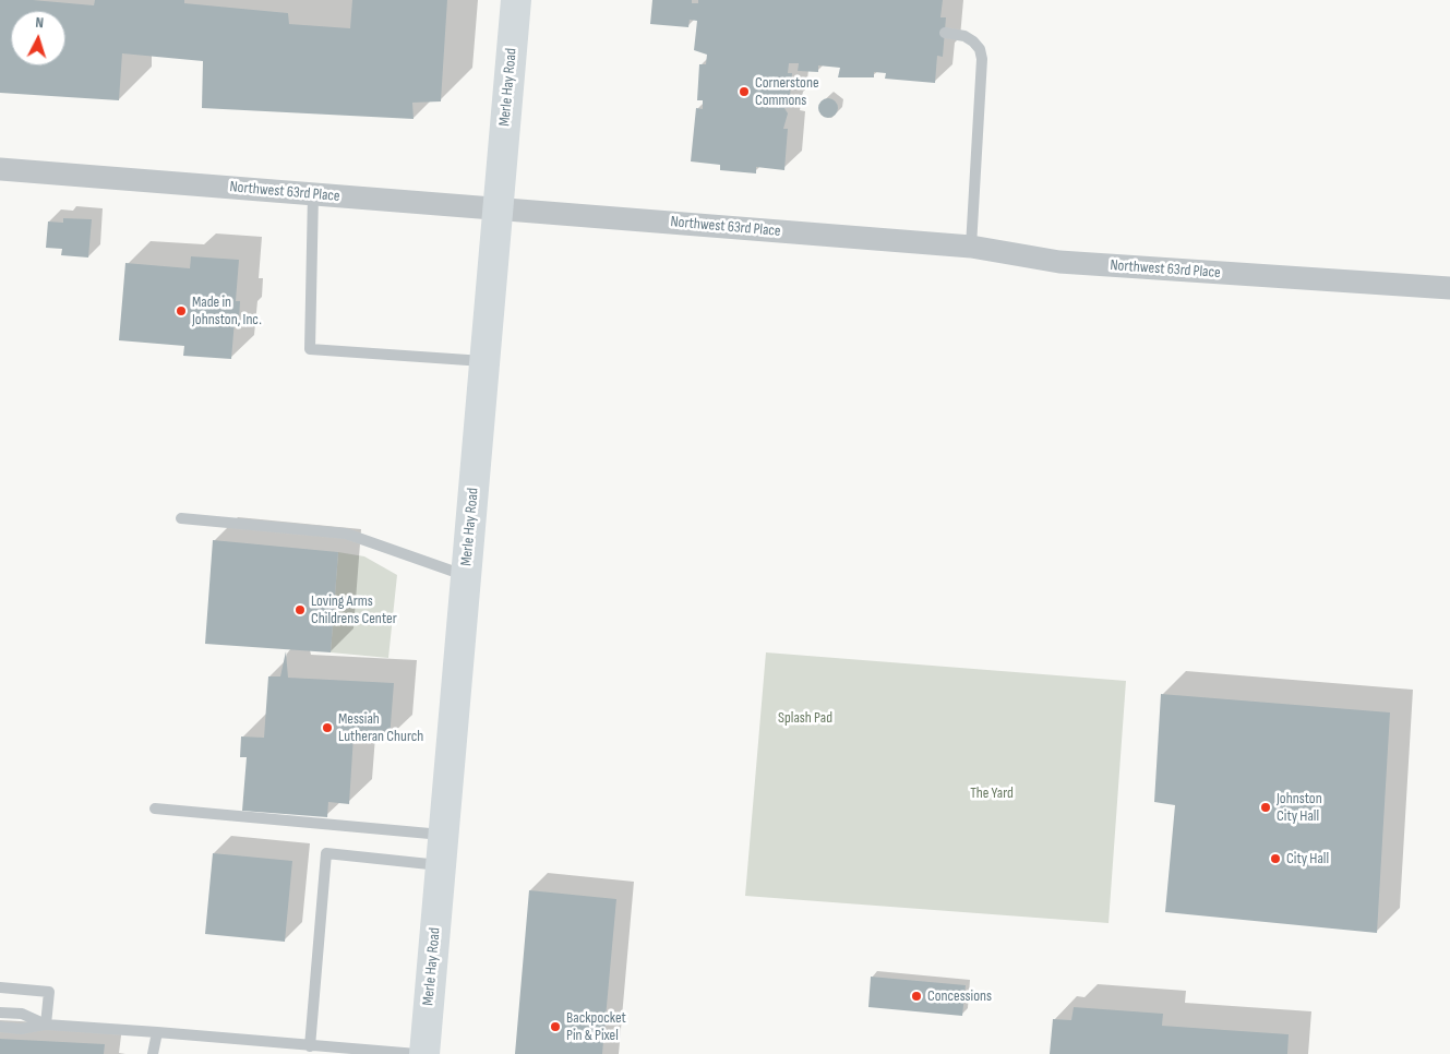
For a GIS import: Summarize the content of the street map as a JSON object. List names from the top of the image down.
{
  "streets": {
    "main road": ["Merle Hay Road"],
    "street": ["Northwest 63rd Place"]
  },
  "crossings": [
    ["Merle Hay Road", "Northwest 63rd Place"]
  ],
  "parks": ["Splash Pad", "The Yard"],
  "places": [
    "Cornerstone Commons",
    "Made in Johnston, Inc.",
    "Loving Arms Childrens Center",
    "Messiah Lutheran Church",
    "Johnston City Hall",
    "City Hall",
    "Concessions",
    "Backpocket Pin & Pixel"
  ],
  "north": "top"
}
